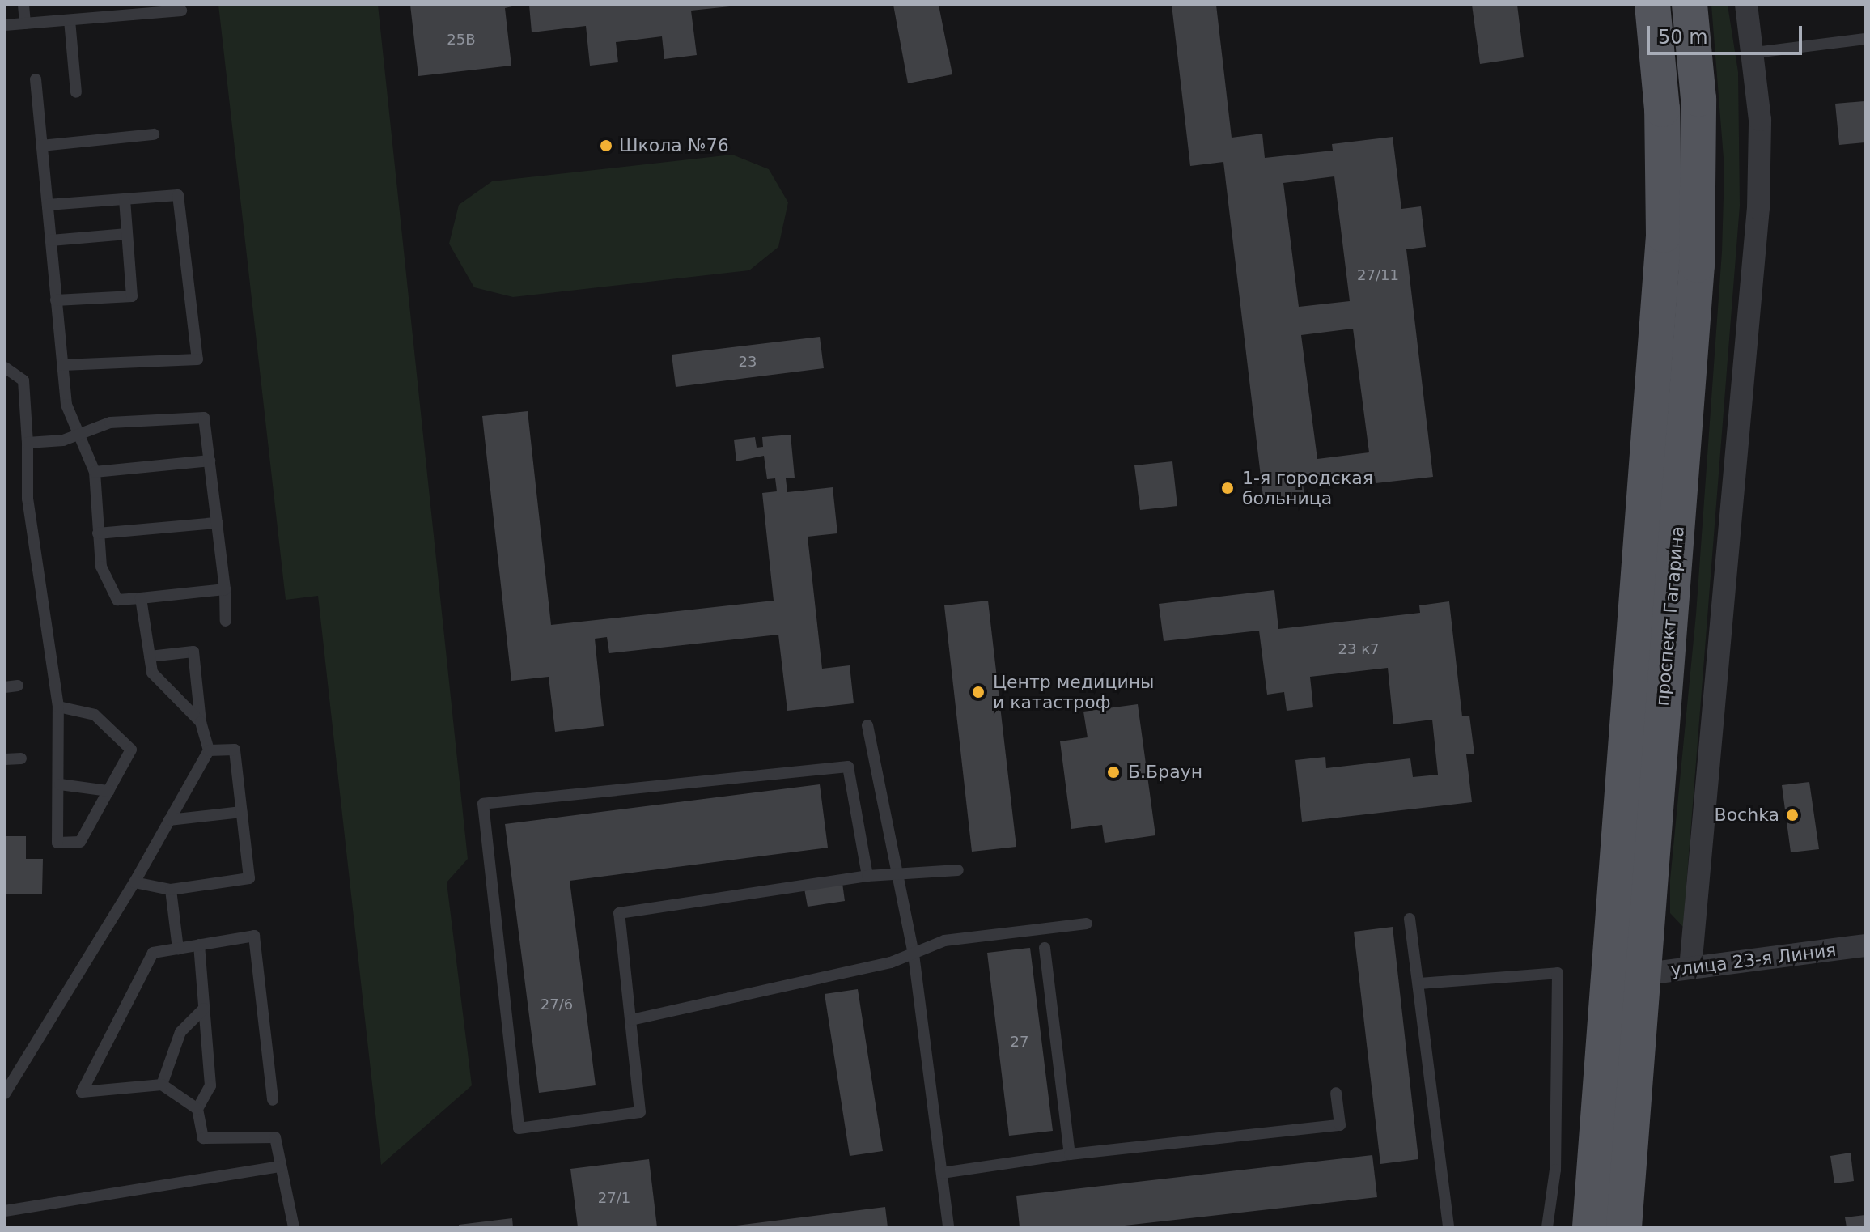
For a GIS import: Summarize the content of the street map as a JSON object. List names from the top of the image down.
{
  "streets": {
    "main road": ["проспект Гагарина"],
    "street": ["улица 23-я Линия"]
  },
  "crossings": [
    ["проспект Гагарина", "улица 23-я Линия"]
  ],
  "places": [
    "Школа №76",
    "1-я городская больница",
    "Центр медицины и катастроф",
    "Б.Браун",
    "Bochka"
  ],
  "house_numbers": [
    "25В",
    "27/11",
    "23",
    "23 к7",
    "27/6",
    "27",
    "27/1"
  ],
  "scale_bar": "50 m"
}
